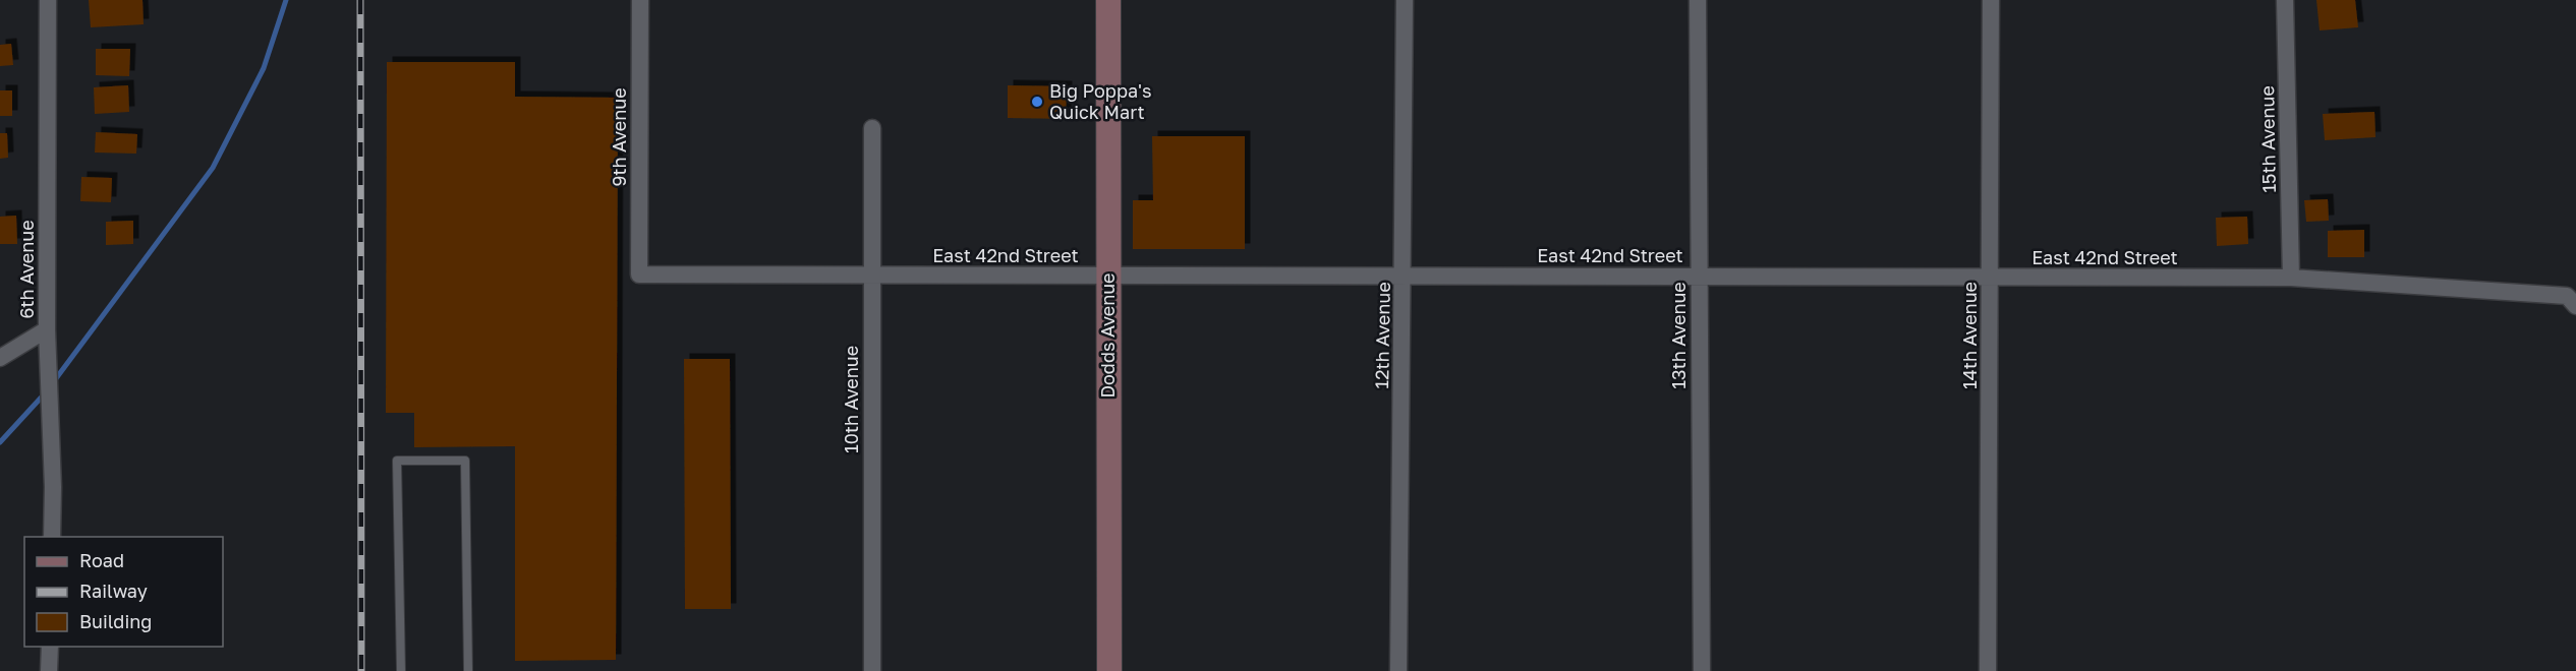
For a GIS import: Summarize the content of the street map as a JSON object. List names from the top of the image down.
{
  "streets": {
    "street": [
      "9th Avenue",
      "15th Avenue",
      "East 42nd Street",
      "6th Avenue",
      "Dodds Avenue",
      "12th Avenue",
      "13th Avenue",
      "14th Avenue",
      "10th Avenue"
    ]
  },
  "crossings": [
    ["9th Avenue", "East 42nd Street"],
    ["15th Avenue", "East 42nd Street"],
    ["East 42nd Street", "Dodds Avenue"],
    ["East 42nd Street", "12th Avenue"],
    ["East 42nd Street", "13th Avenue"],
    ["East 42nd Street", "14th Avenue"],
    ["East 42nd Street", "10th Avenue"]
  ],
  "places": ["Big Poppa's Quick Mart"],
  "legend": ["Road", "Railway", "Building"]
}
